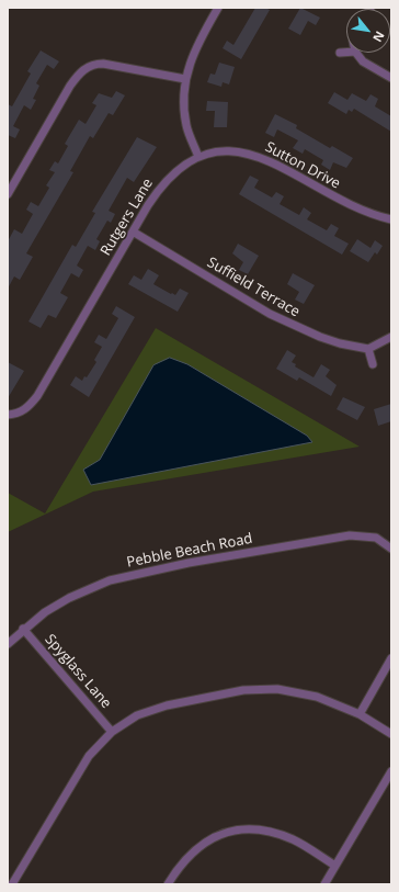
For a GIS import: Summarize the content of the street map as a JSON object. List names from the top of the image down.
{
  "streets": {
    "street": [
      "Sutton Drive",
      "Rutgers Lane",
      "Suffield Terrace",
      "Pebble Beach Road",
      "Spyglass Lane"
    ]
  },
  "crossings": [
    ["Sutton Drive", "Rutgers Lane"],
    ["Rutgers Lane", "Suffield Terrace"],
    ["Pebble Beach Road", "Spyglass Lane"]
  ],
  "north": "bottom right"
}
